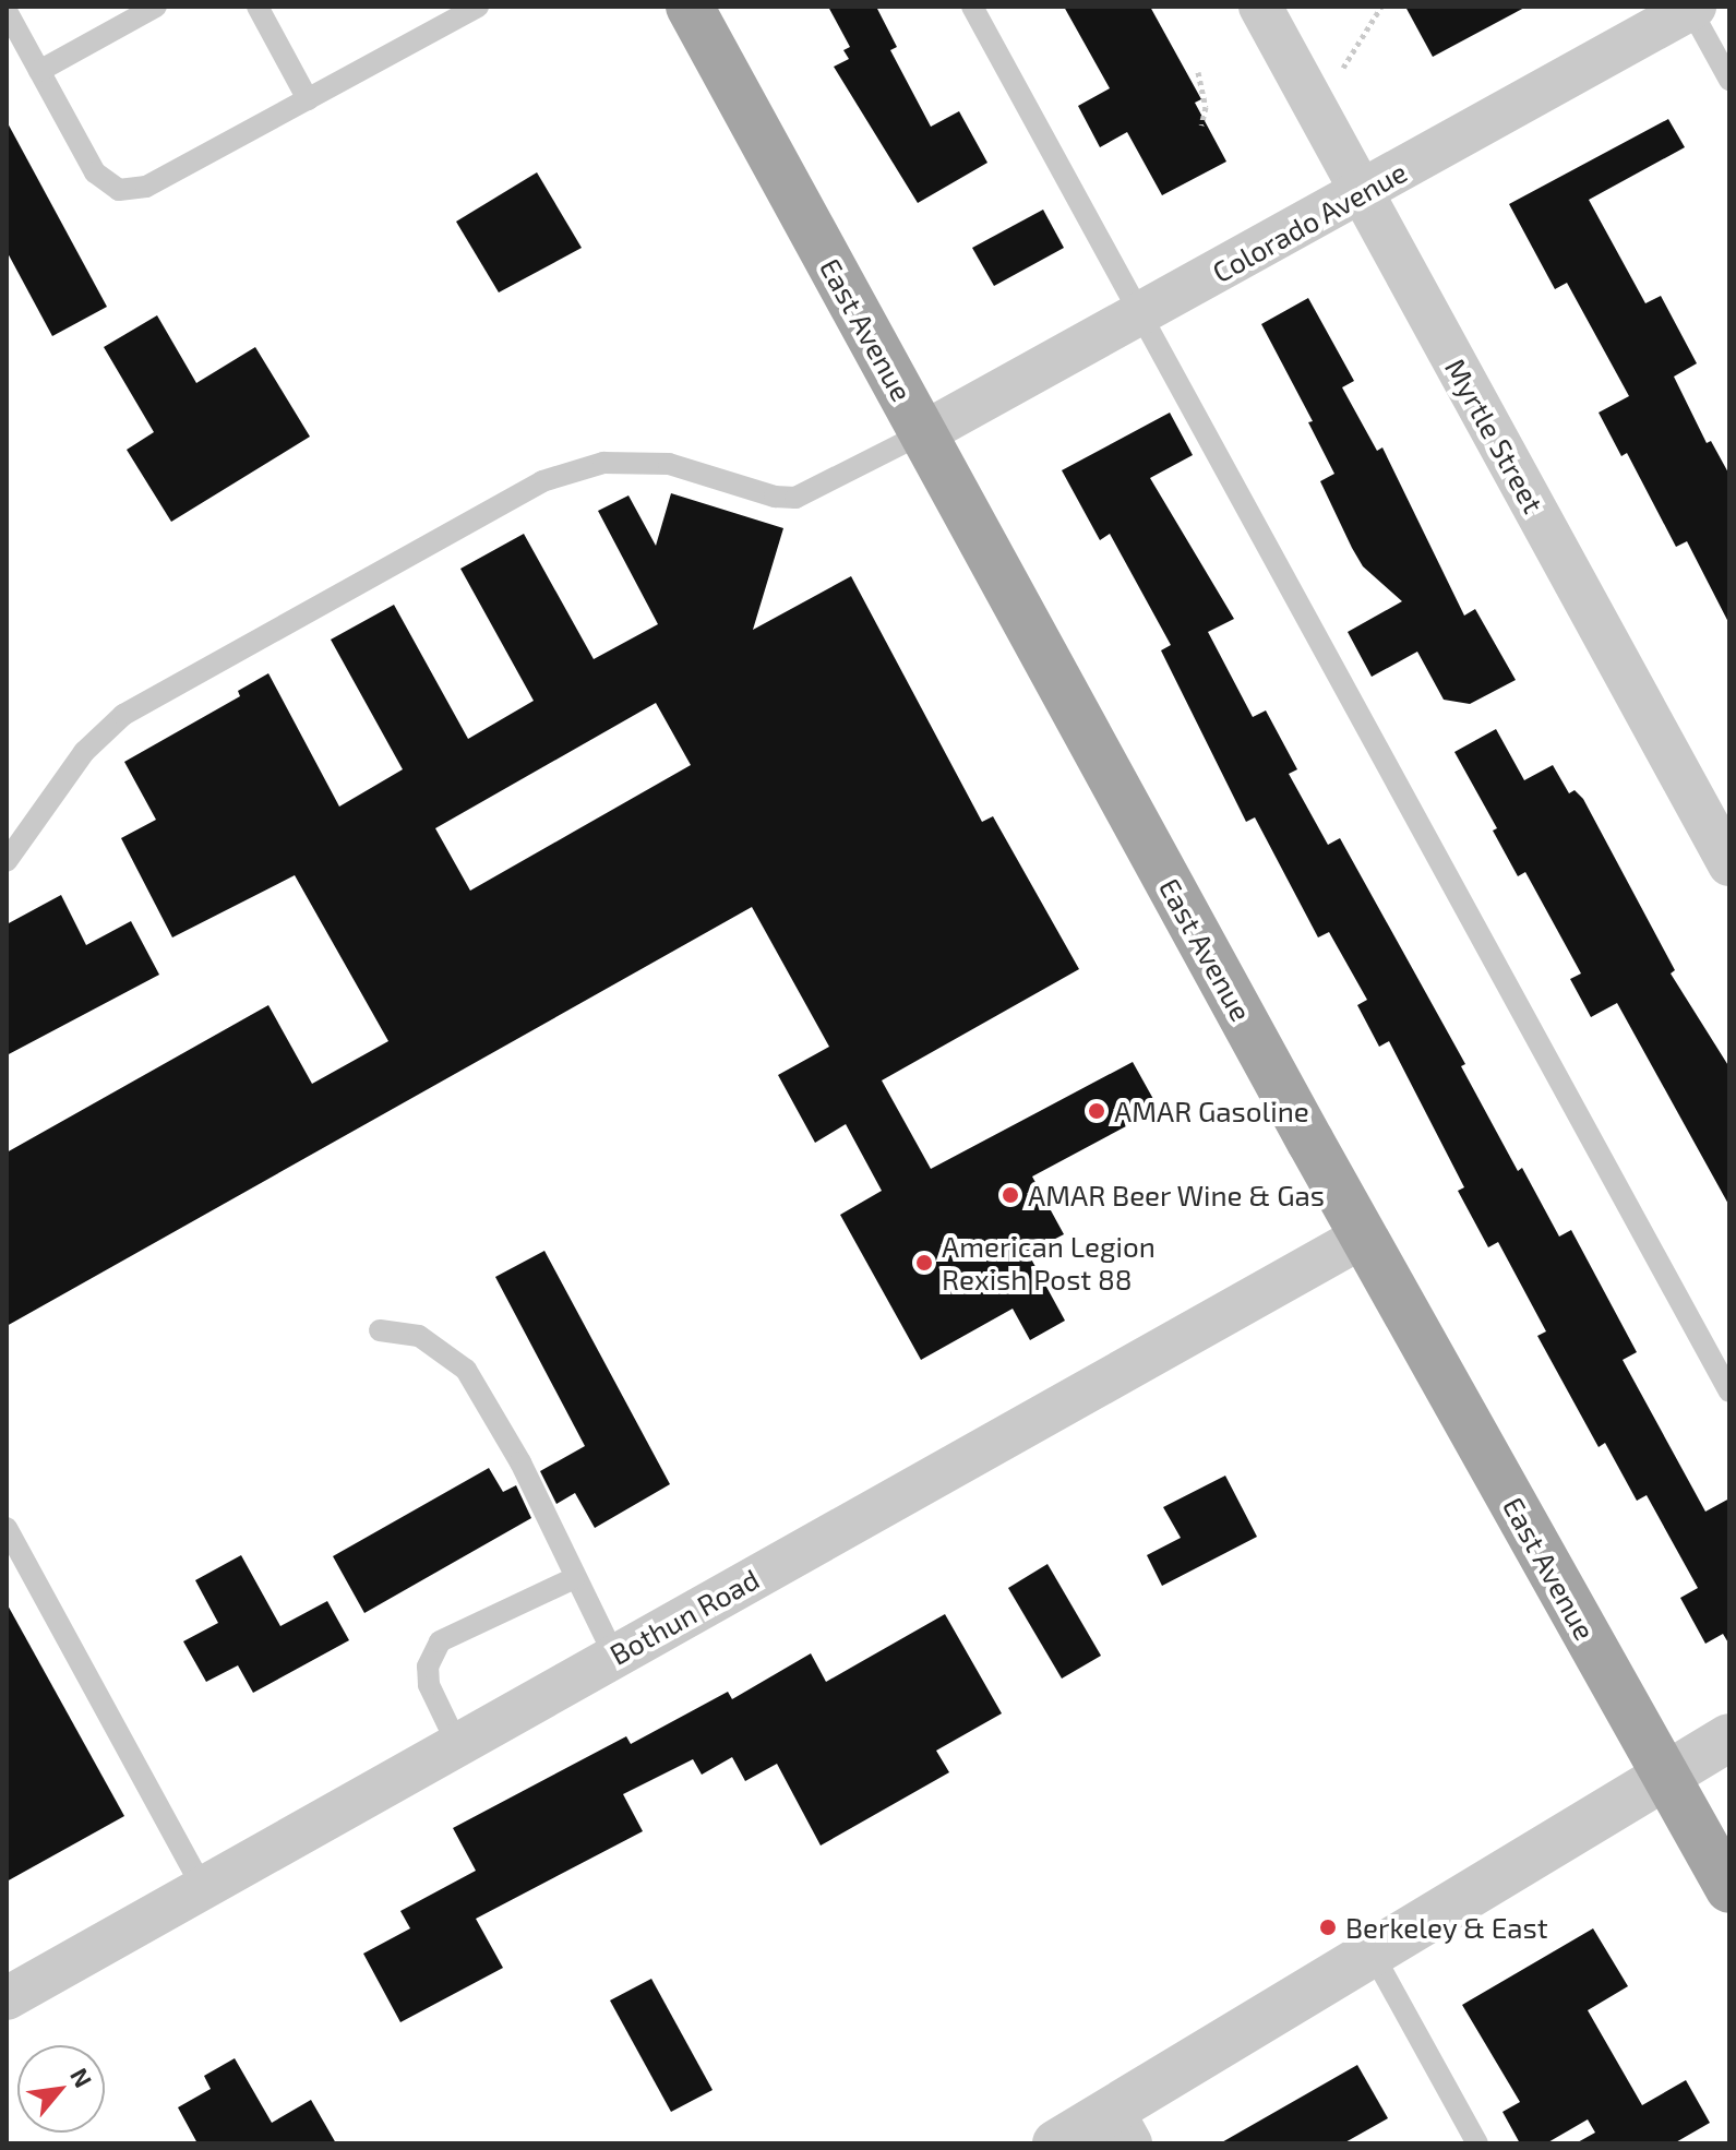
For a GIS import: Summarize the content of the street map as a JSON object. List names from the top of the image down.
{
  "streets": {
    "main road": ["East Avenue"],
    "street": ["Colorado Avenue", "Myrtle Street", "Bothun Road"]
  },
  "crossings": [
    ["Colorado Avenue", "East Avenue"],
    ["Colorado Avenue", "Myrtle Street"],
    ["East Avenue", "Bothun Road"]
  ],
  "places": [
    "AMAR Gasoline",
    "AMAR Beer Wine & Gas",
    "American Legion Rexish Post 88",
    "Berkeley & East"
  ],
  "north": "top right"
}
